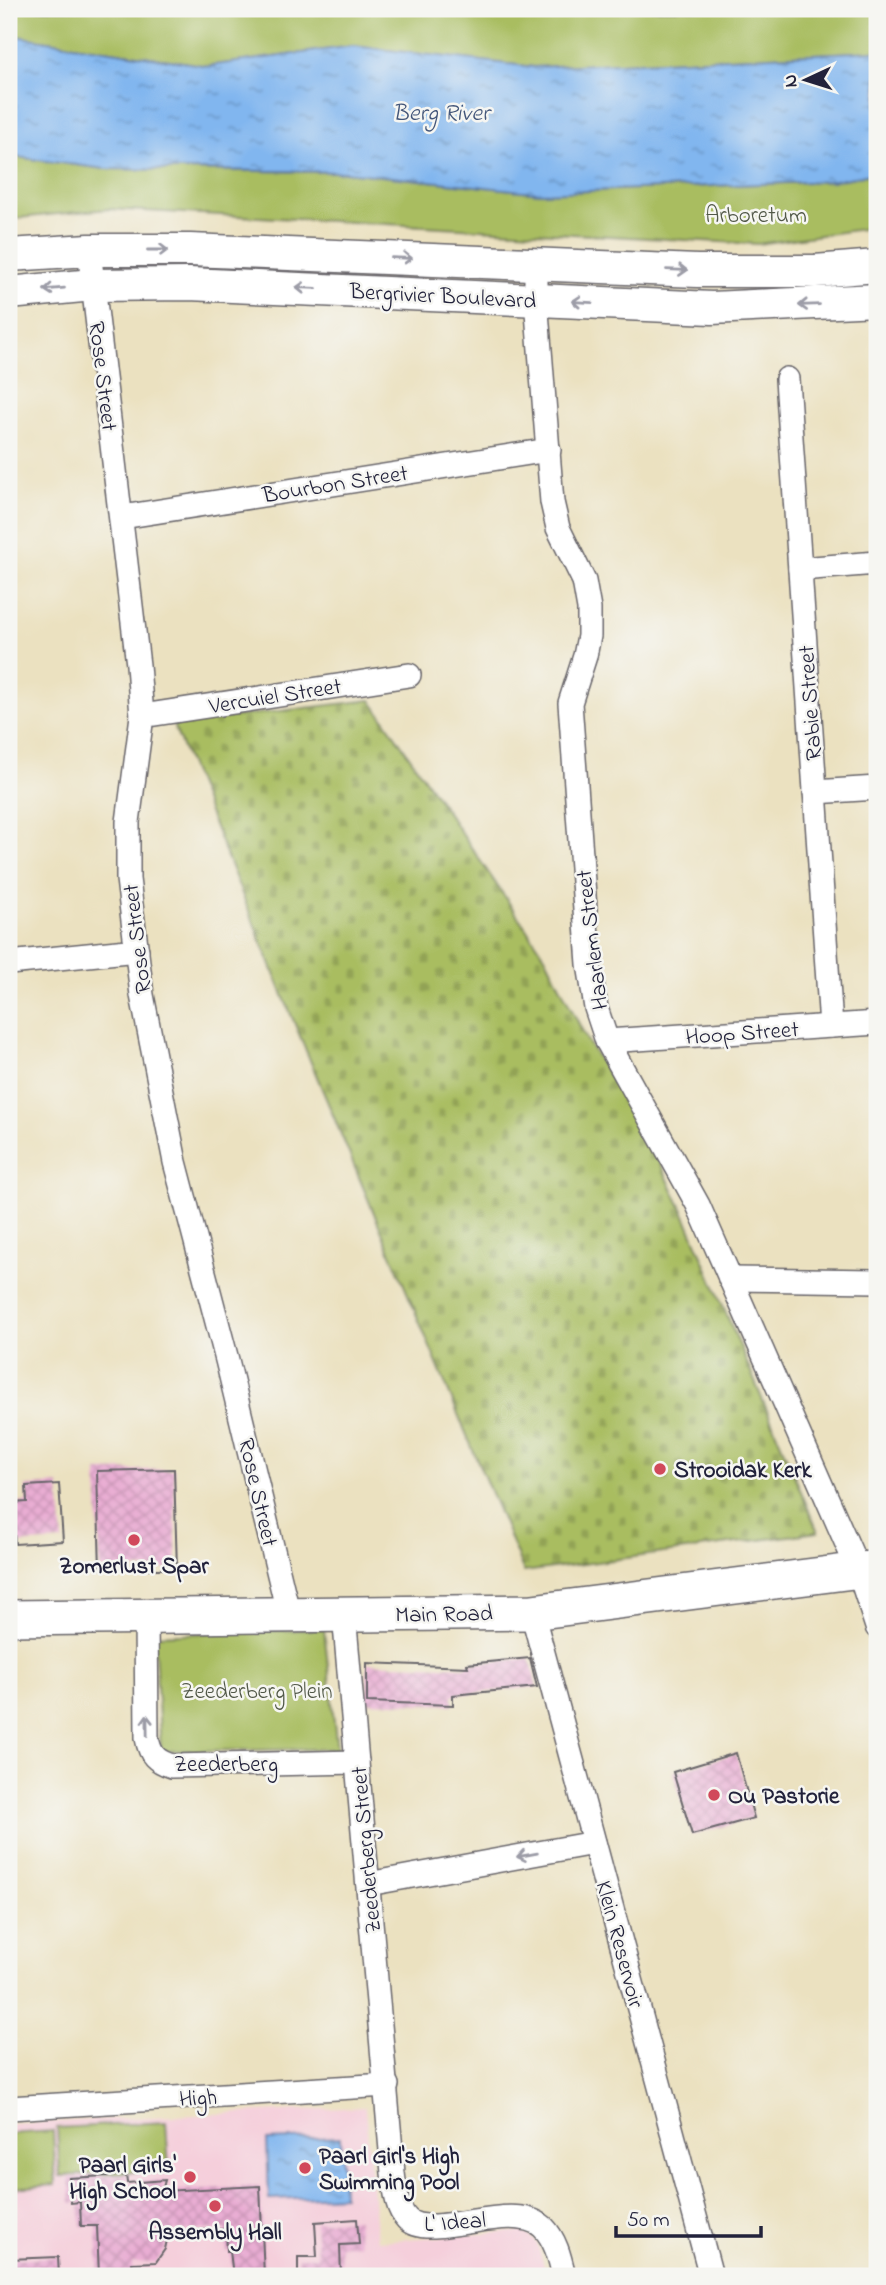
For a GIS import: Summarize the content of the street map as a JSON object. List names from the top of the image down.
{
  "streets": {
    "main road": ["Main Road"],
    "street": [
      "Bergrivier Boulevard",
      "Rose Street",
      "Bourbon Street",
      "Vercuiel Street",
      "Rabie Street",
      "Haarlem Street",
      "Hoop Street",
      "Zeederberg",
      "Zeederberg Street",
      "Klein Reservoir",
      "High",
      "L' Ideal"
    ]
  },
  "crossings": [
    ["Bergrivier Boulevard", "Rose Street"],
    ["Bergrivier Boulevard", "Haarlem Street"],
    ["Rose Street", "Bourbon Street"],
    ["Rose Street", "Vercuiel Street"],
    ["Rose Street", "Main Road"],
    ["Bourbon Street", "Haarlem Street"],
    ["Rabie Street", "Hoop Street"],
    ["Haarlem Street", "Hoop Street"],
    ["Haarlem Street", "Main Road"],
    ["Main Road", "Zeederberg"],
    ["Main Road", "Zeederberg Street"],
    ["Main Road", "Klein Reservoir"],
    ["Zeederberg", "Zeederberg Street"],
    ["Zeederberg Street", "High"],
    ["Zeederberg Street", "L' Ideal"],
    ["High", "L' Ideal"]
  ],
  "water": ["Berg River"],
  "parks": ["Arboretum", "Zeederberg Plein"],
  "places": [
    "Strooidak Kerk",
    "Zomerlust Spar",
    "Ou Pastorie",
    "Paarl Girl's High Swimming Pool",
    "Paarl Girls' High School",
    "Assembly Hall"
  ],
  "scale_bar": "50 m",
  "north": "left"
}
